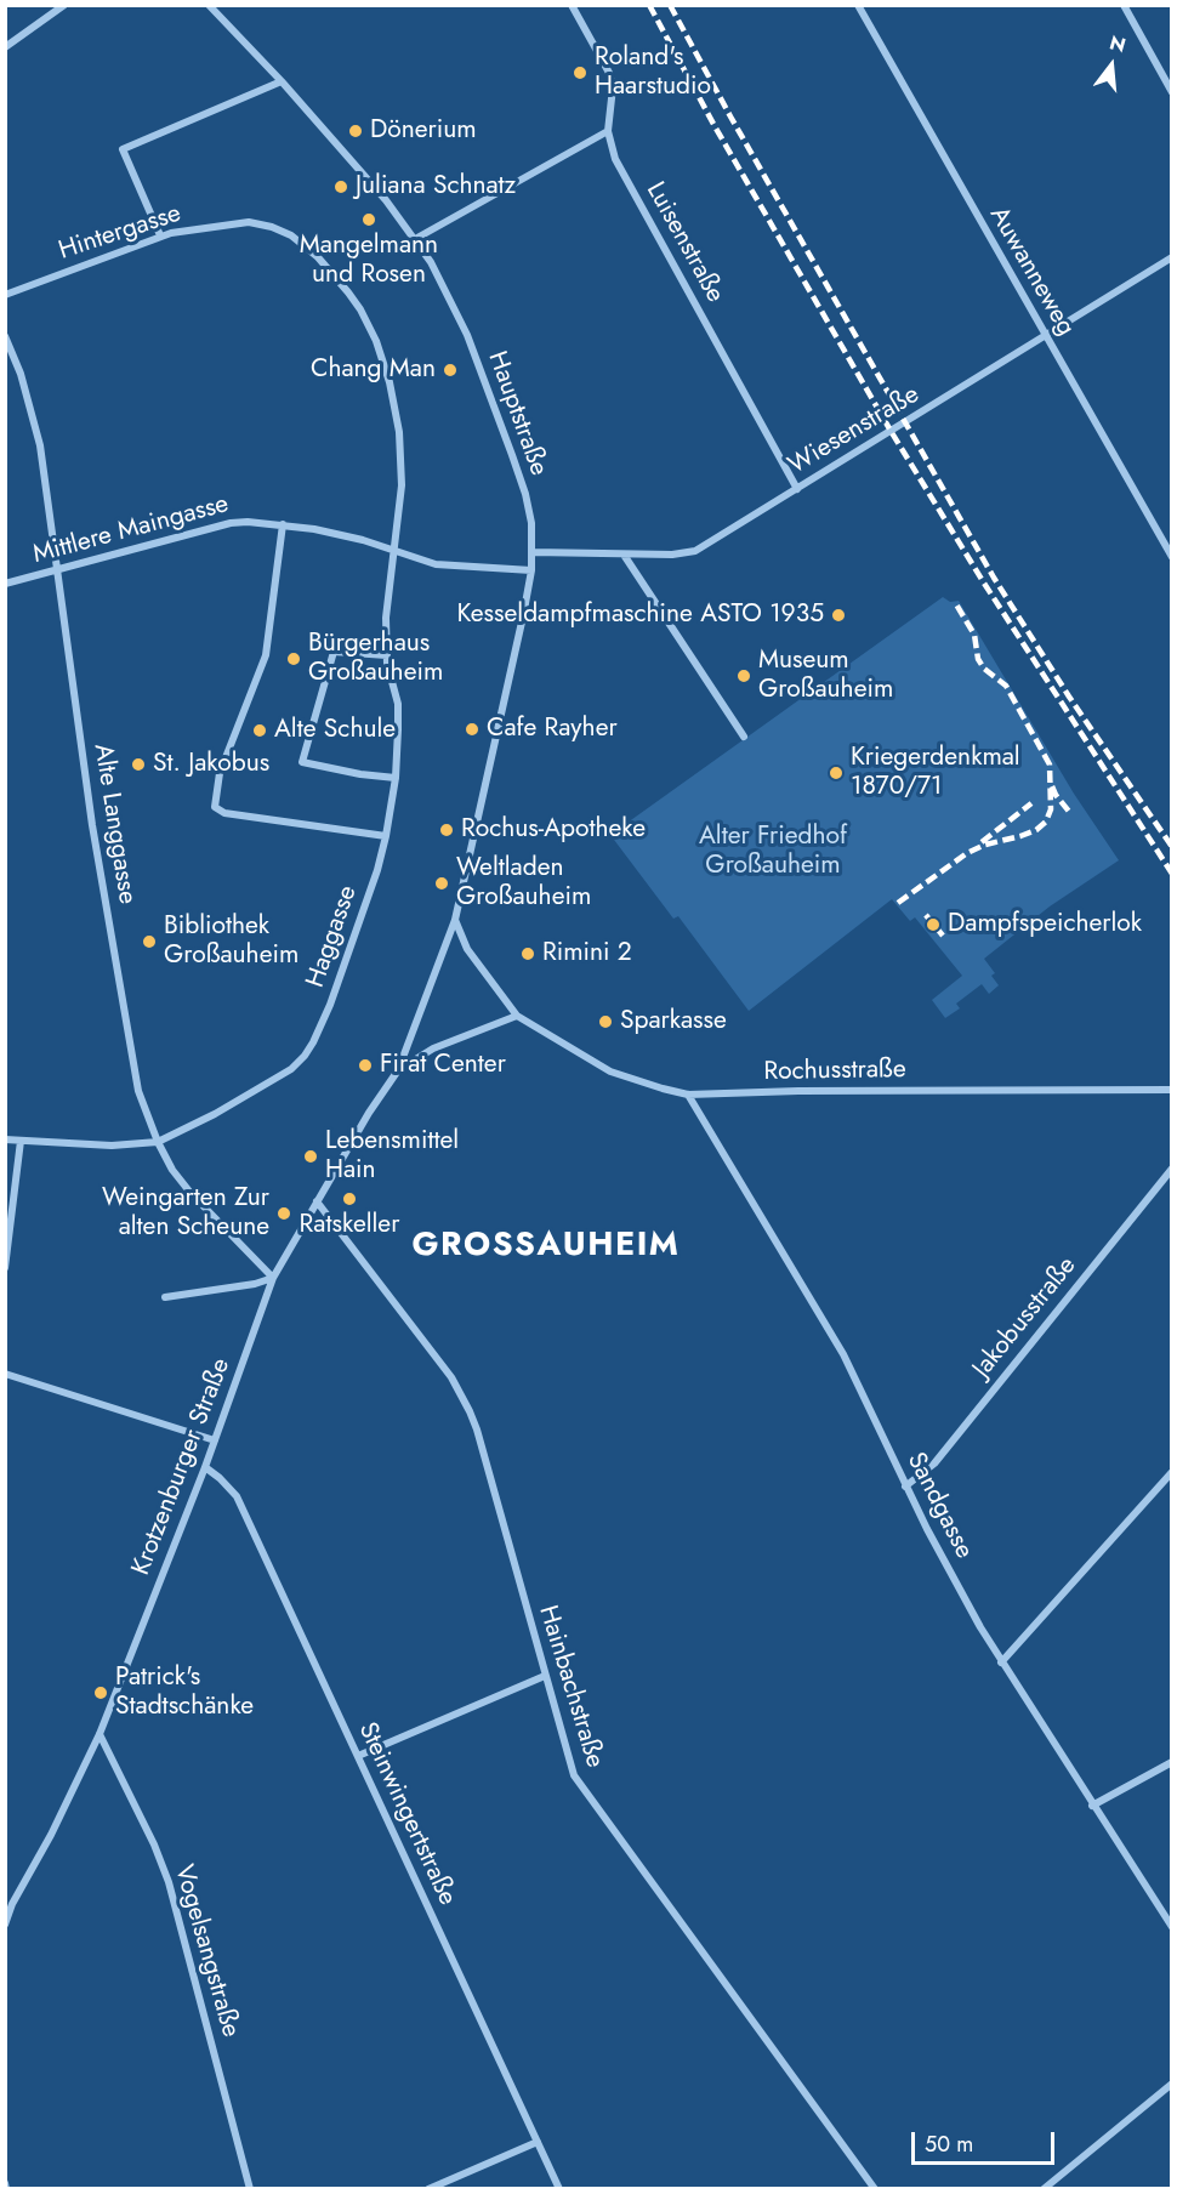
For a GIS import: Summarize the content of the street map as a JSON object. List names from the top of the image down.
{
  "streets": {
    "street": [
      "Hintergasse",
      "Luisenstraße",
      "Auwanneweg",
      "Hauptstraße",
      "Wiesenstraße",
      "Mittlere Maingasse",
      "Alte Langgasse",
      "Haggasse",
      "Rochusstraße",
      "Jakobusstraße",
      "Krotzenburger Straße",
      "Sandgasse",
      "Hainbachstraße",
      "Steinwingertstraße",
      "Vogelsangstraße"
    ]
  },
  "crossings": [
    ["Hintergasse", "Mittlere Maingasse"],
    ["Hintergasse", "Haggasse"],
    ["Luisenstraße", "Wiesenstraße"],
    ["Auwanneweg", "Wiesenstraße"],
    ["Hauptstraße", "Wiesenstraße"],
    ["Hauptstraße", "Mittlere Maingasse"],
    ["Hauptstraße", "Krotzenburger Straße"],
    ["Mittlere Maingasse", "Alte Langgasse"],
    ["Mittlere Maingasse", "Haggasse"],
    ["Alte Langgasse", "Haggasse"],
    ["Alte Langgasse", "Krotzenburger Straße"],
    ["Rochusstraße", "Krotzenburger Straße"],
    ["Rochusstraße", "Sandgasse"],
    ["Jakobusstraße", "Sandgasse"],
    ["Krotzenburger Straße", "Hainbachstraße"],
    ["Krotzenburger Straße", "Steinwingertstraße"],
    ["Krotzenburger Straße", "Vogelsangstraße"]
  ],
  "districts": ["GROSSAUHEIM"],
  "parks": ["Alter Friedhof Großauheim"],
  "places": [
    "Roland's Haarstudio",
    "Dönerium",
    "Juliana Schnatz",
    "Mangelmann und Rosen",
    "Chang Man",
    "Kesseldampfmaschine ASTO 1935",
    "Bürgerhaus Großauheim",
    "Museum Großauheim",
    "Cafe Rayher",
    "Alte Schule",
    "St. Jakobus",
    "Kriegerdenkmal 1870/71",
    "Rochus-Apotheke",
    "Weltladen Großauheim",
    "Dampfspeicherlok",
    "Bibliothek Großauheim",
    "Rimini 2",
    "Sparkasse",
    "Firat Center",
    "Lebensmittel Hain",
    "Ratskeller",
    "Weingarten Zur alten Scheune",
    "Patrick's Stadtschänke"
  ],
  "scale_bar": "50 m",
  "north": "top"
}
